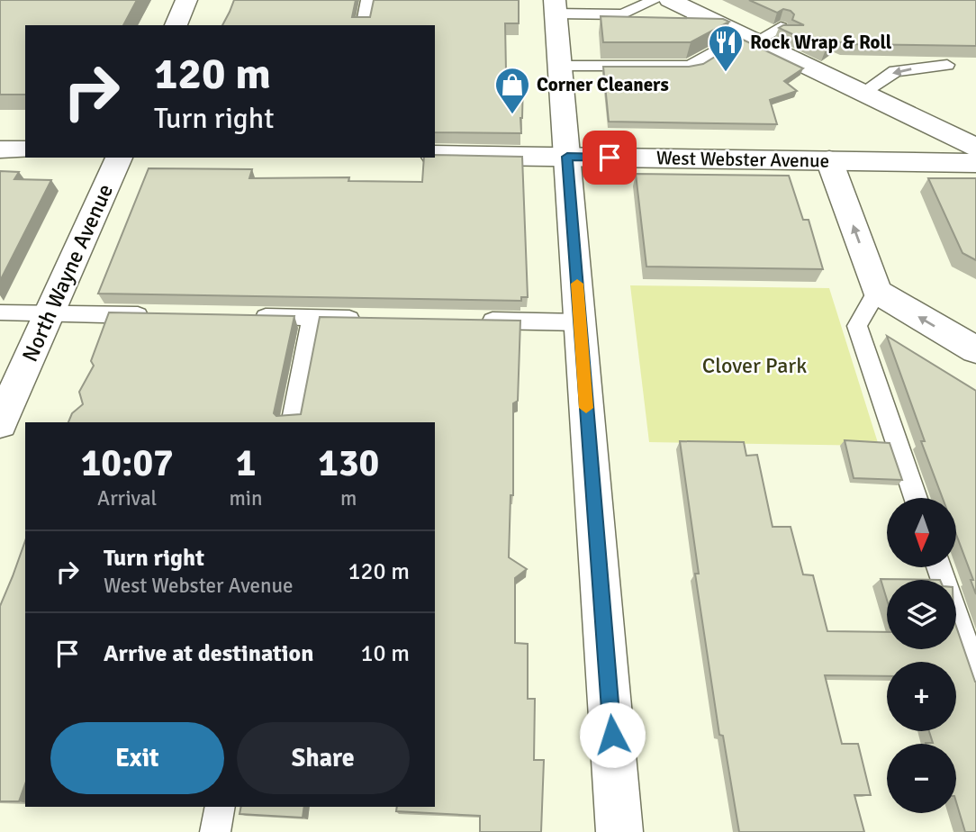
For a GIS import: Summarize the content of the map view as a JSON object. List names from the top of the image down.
{
  "streets": {
    "street": ["West Webster Avenue", "North Wayne Avenue"]
  },
  "parks": ["Clover Park"],
  "places": {
    "restaurant": ["Rock Wrap & Roll"],
    "shop": ["Corner Cleaners"]
  },
  "north": "bottom",
  "page": {
    "turn": ["120 m", "Turn right"],
    "eta": [
      "10:07",
      "Arrival",
      "1",
      "min",
      "130",
      "m"
    ],
    "map_buttons": ["+", "−"],
    "list": [
      {
        "name": "Turn right",
        "note": "West Webster Avenue",
        "value": "120 m"
      },
      {
        "name": "Arrive at destination",
        "value": "10 m"
      }
    ],
    "buttons": ["Exit", "Share"]
  }
}
